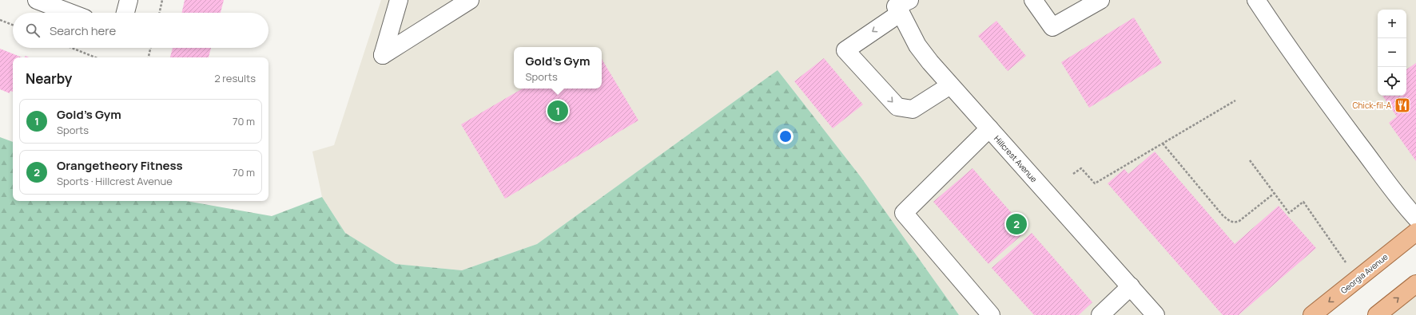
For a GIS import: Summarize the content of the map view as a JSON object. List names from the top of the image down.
{
  "streets": {
    "main road": ["Georgia Avenue"],
    "street": ["Hillcrest Avenue"]
  },
  "places": {
    "restaurant": ["Chick-fil-A"]
  },
  "page": {
    "map_buttons": ["+", "−"],
    "search": "Search here",
    "popup": ["Gold's Gym", "Sports"],
    "heading": ["Nearby", "2 results"],
    "pins": ["1", "2"],
    "list": [
      {
        "mark": "1",
        "name": "Gold's Gym",
        "note": "Sports",
        "value": "70 m"
      },
      {
        "mark": "2",
        "name": "Orangetheory Fitness",
        "note": "Sports · Hillcrest Avenue",
        "value": "70 m"
      }
    ]
  }
}
